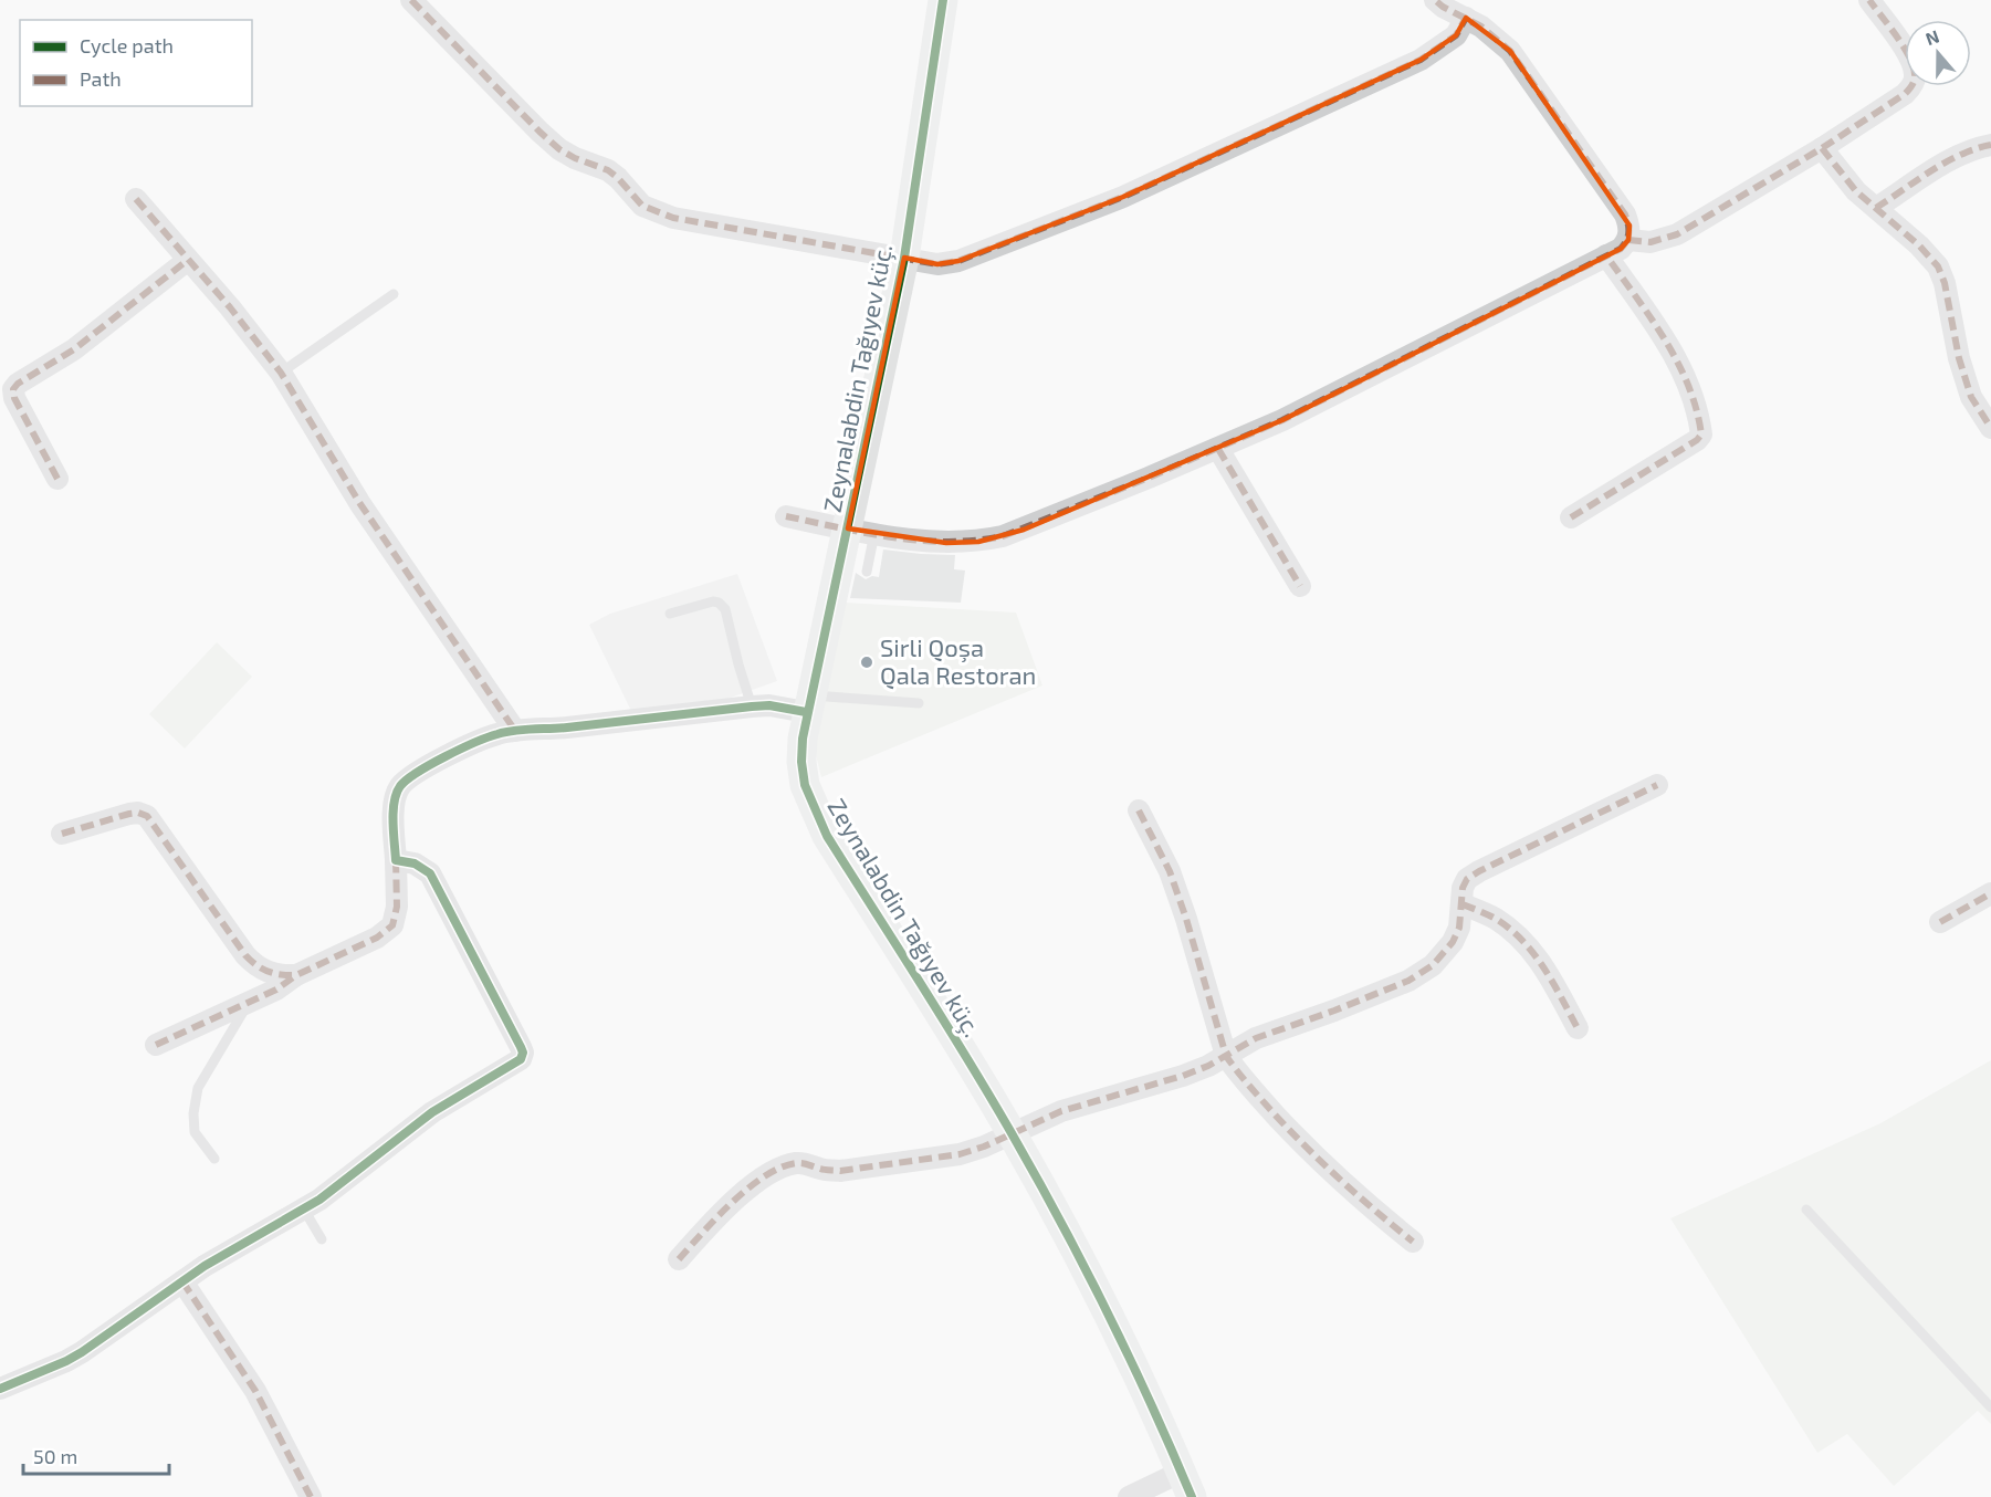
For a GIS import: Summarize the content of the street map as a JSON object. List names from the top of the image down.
{
  "streets": {
    "street": ["Zeynalabdin Tağıyev küç."]
  },
  "places": ["Sirli Qoşa Qala Restoran"],
  "legend": ["Cycle path", "Path"],
  "scale_bar": "50 m",
  "north": "top"
}
